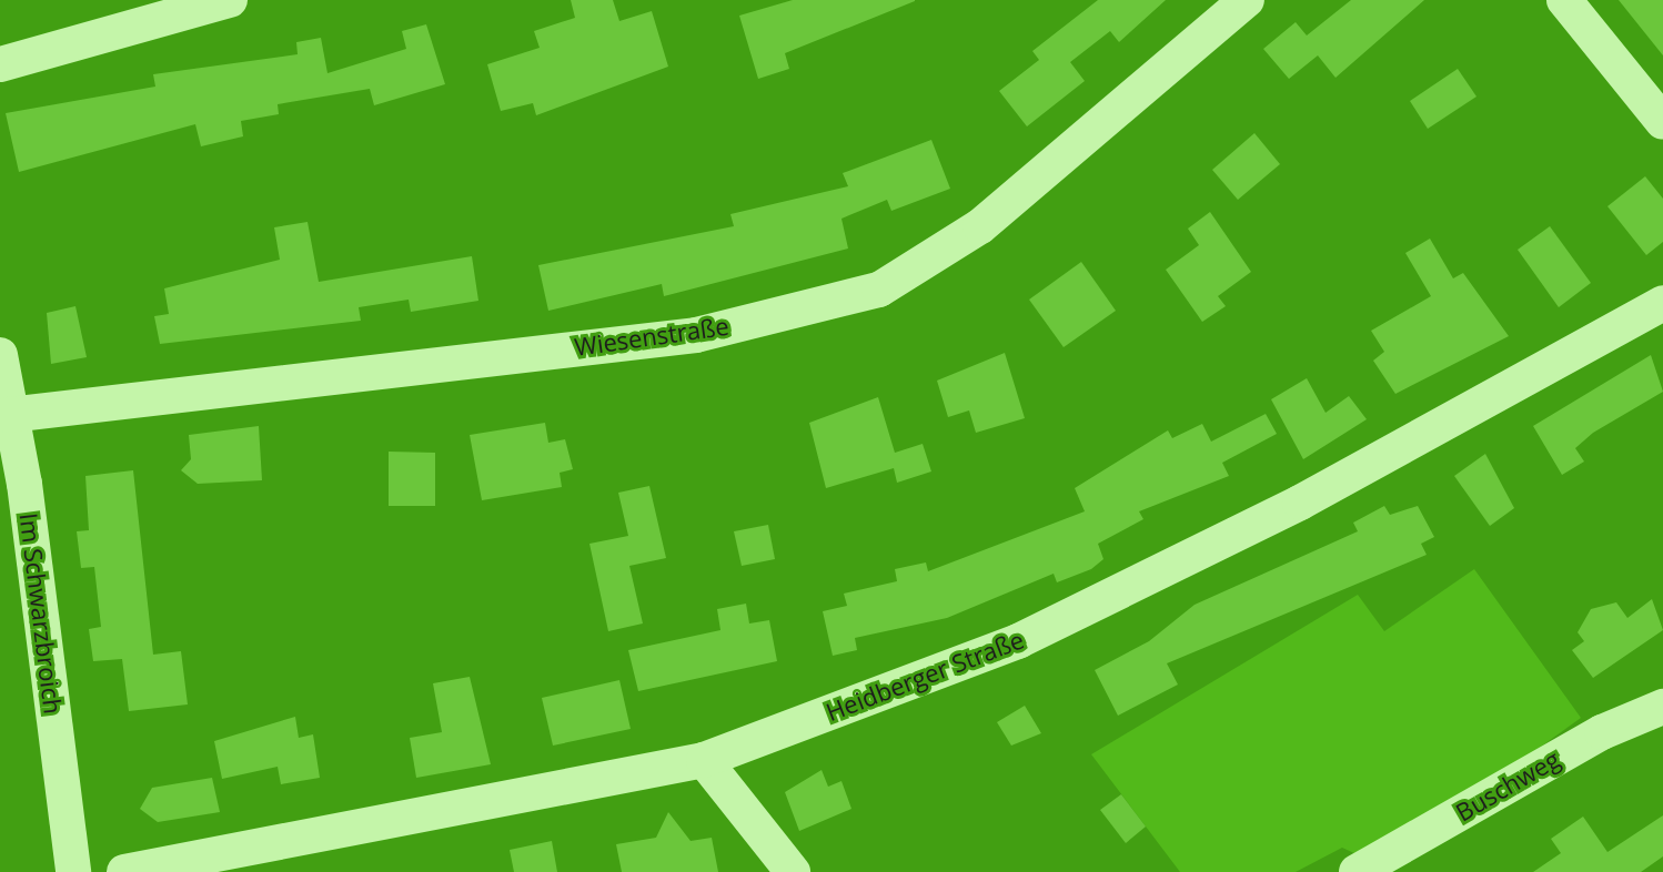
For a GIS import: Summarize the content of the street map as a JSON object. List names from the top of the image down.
{
  "streets": {
    "street": [
      "Wiesenstraße",
      "Im Schwarzbroich",
      "Heidberger Straße",
      "Buschweg"
    ]
  },
  "crossings": [
    ["Wiesenstraße", "Im Schwarzbroich"]
  ]
}
